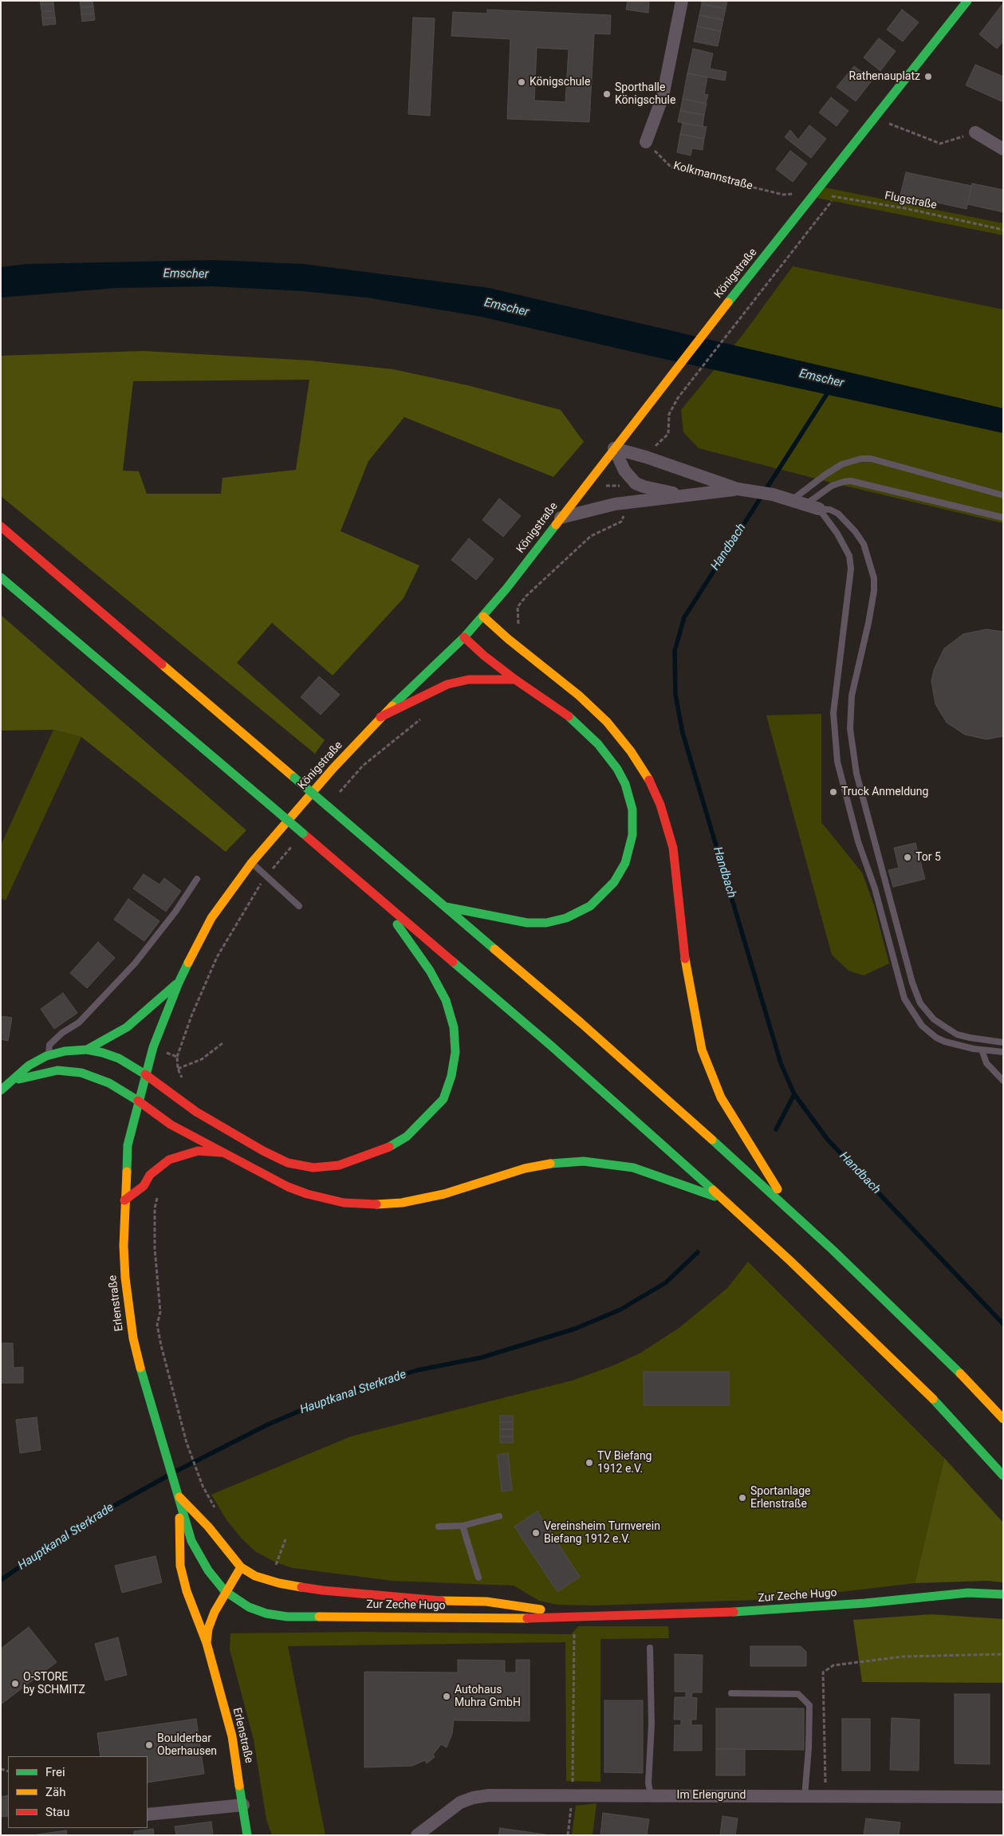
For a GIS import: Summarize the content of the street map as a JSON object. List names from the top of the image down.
{
  "streets": {
    "main road": ["Königstraße", "Erlenstraße", "Zur Zeche Hugo"],
    "street": ["Im Erlengrund"],
    "path": ["Kolkmannstraße", "Flugstraße"]
  },
  "crossings": [
    ["Kolkmannstraße", "Flugstraße"],
    ["Kolkmannstraße", "Königstraße"],
    ["Flugstraße", "Königstraße"],
    ["Königstraße", "Erlenstraße"],
    ["Erlenstraße", "Zur Zeche Hugo"]
  ],
  "water": ["Emscher", "Handbach", "Hauptkanal Sterkrade"],
  "places": [
    "Rathenauplatz",
    "Königschule",
    "Sporthalle Königschule",
    "Truck Anmeldung",
    "Tor 5",
    "TV Biefang 1912 e.V.",
    "Sportanlage Erlenstraße",
    "Vereinsheim Turnverein Biefang 1912 e.V.",
    "O-STORE by SCHMITZ",
    "Autohaus Muhra GmbH",
    "Boulderbar Oberhausen"
  ],
  "legend": ["Frei", "Zäh", "Stau"]
}
